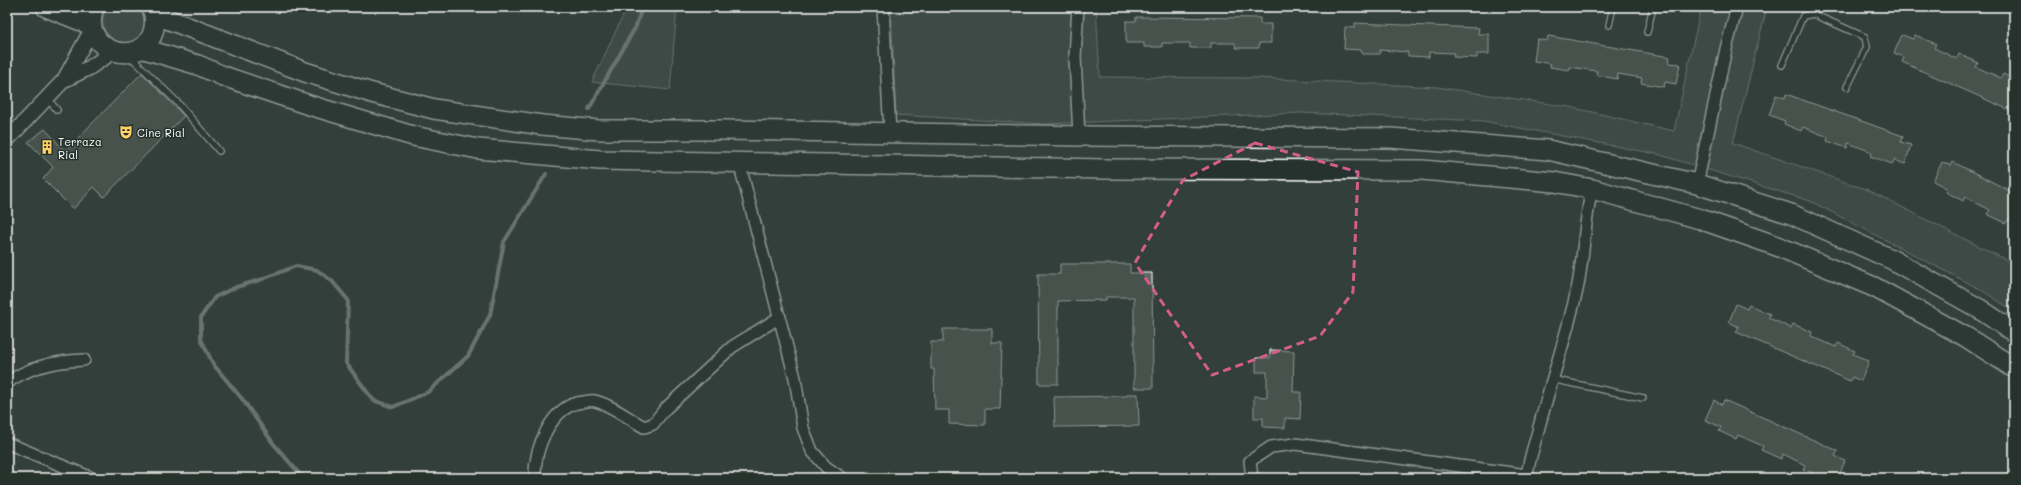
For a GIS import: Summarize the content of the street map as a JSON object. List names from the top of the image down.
{
  "places": {
    "theatre": ["Cine Rial"],
    "building": ["Terraza Rial"]
  }
}
